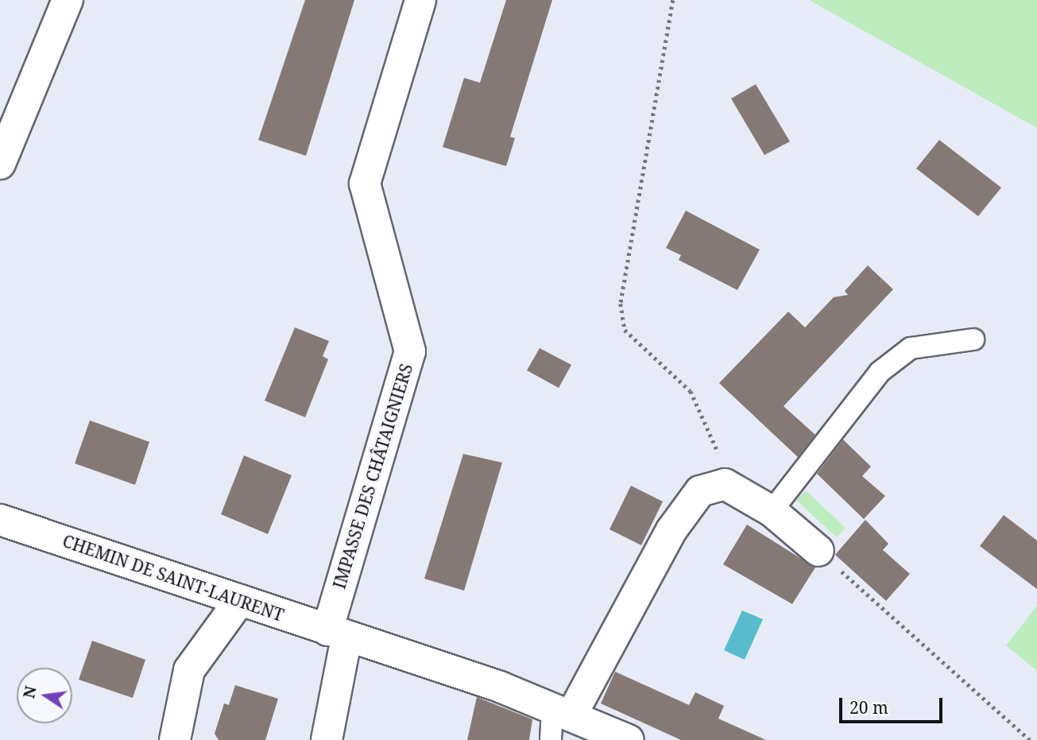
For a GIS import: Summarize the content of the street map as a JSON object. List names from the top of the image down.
{
  "streets": {
    "street": ["IMPASSE DES CHÂTAIGNIERS", "CHEMIN DE SAINT-LAURENT"]
  },
  "crossings": [
    ["IMPASSE DES CHÂTAIGNIERS", "CHEMIN DE SAINT-LAURENT"]
  ],
  "scale_bar": "20 m",
  "north": "left"
}
